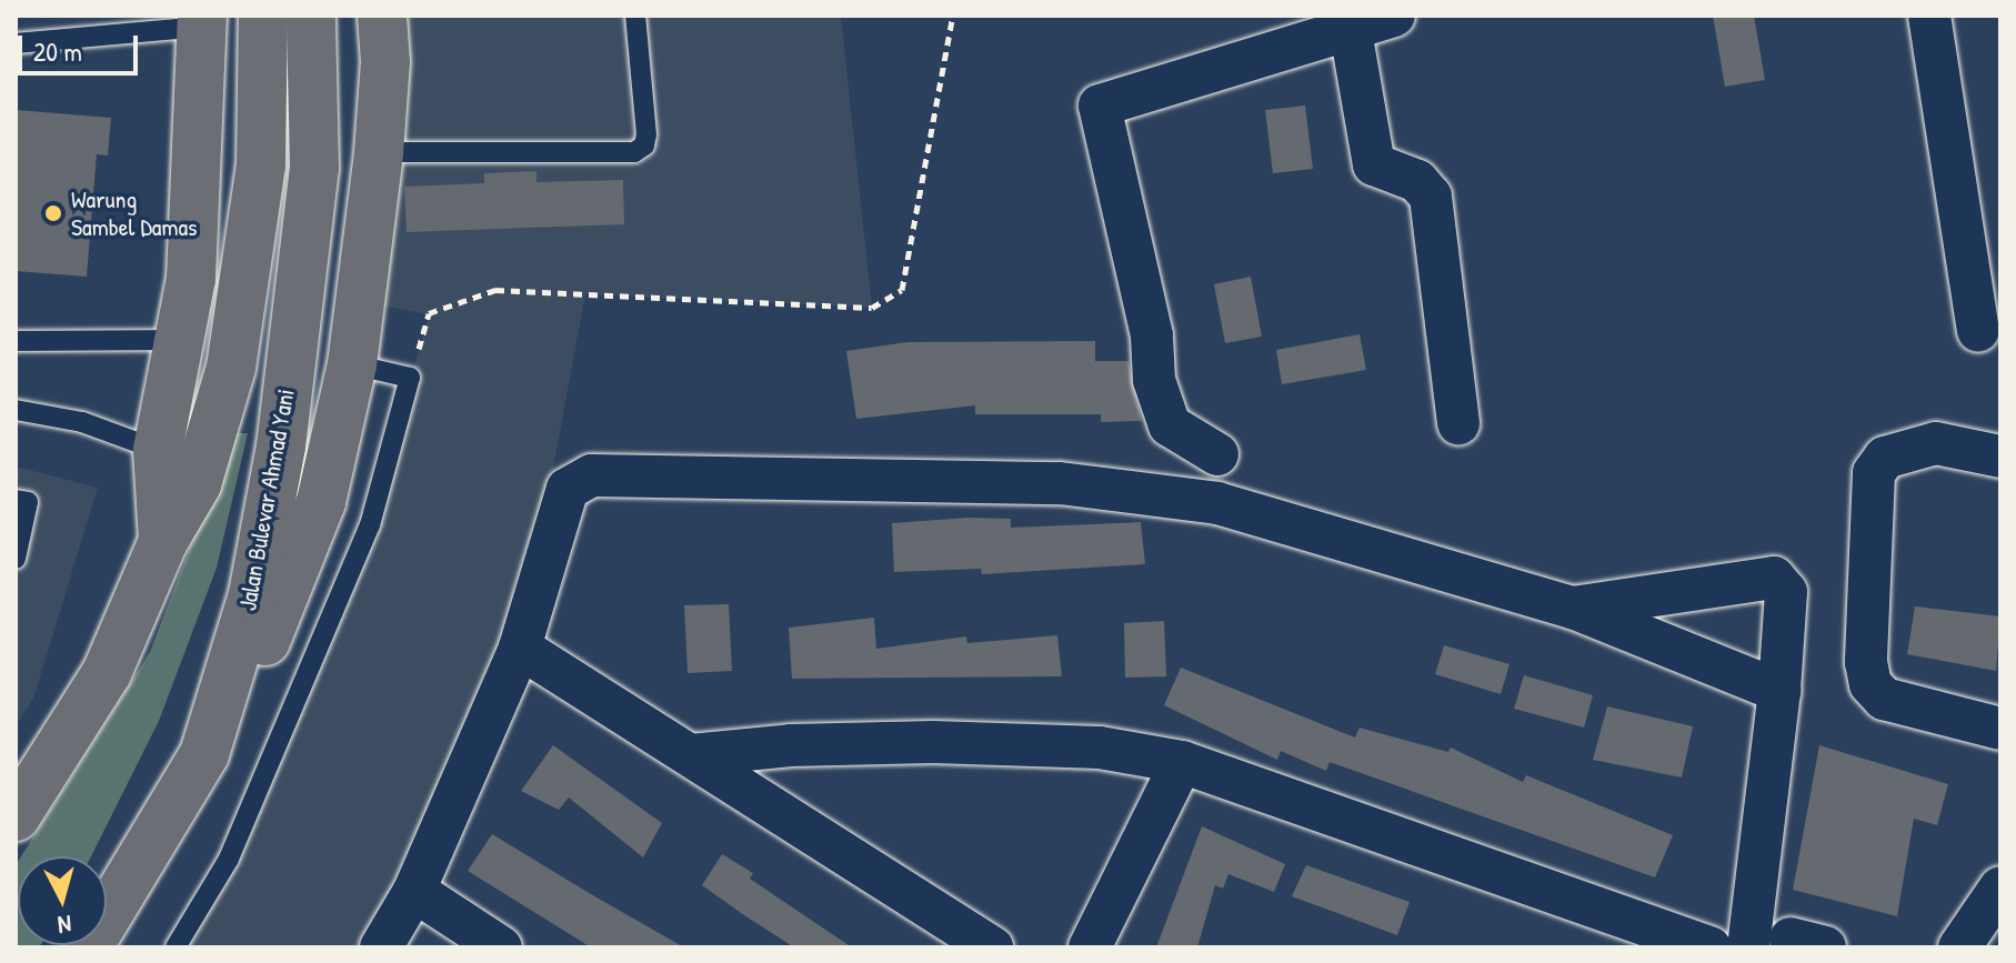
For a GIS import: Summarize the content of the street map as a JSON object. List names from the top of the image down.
{
  "streets": {
    "main road": ["Jalan Bulevar Ahmad Yani"]
  },
  "places": ["Warung Sambel Damas"],
  "scale_bar": "20 m",
  "north": "bottom"
}
